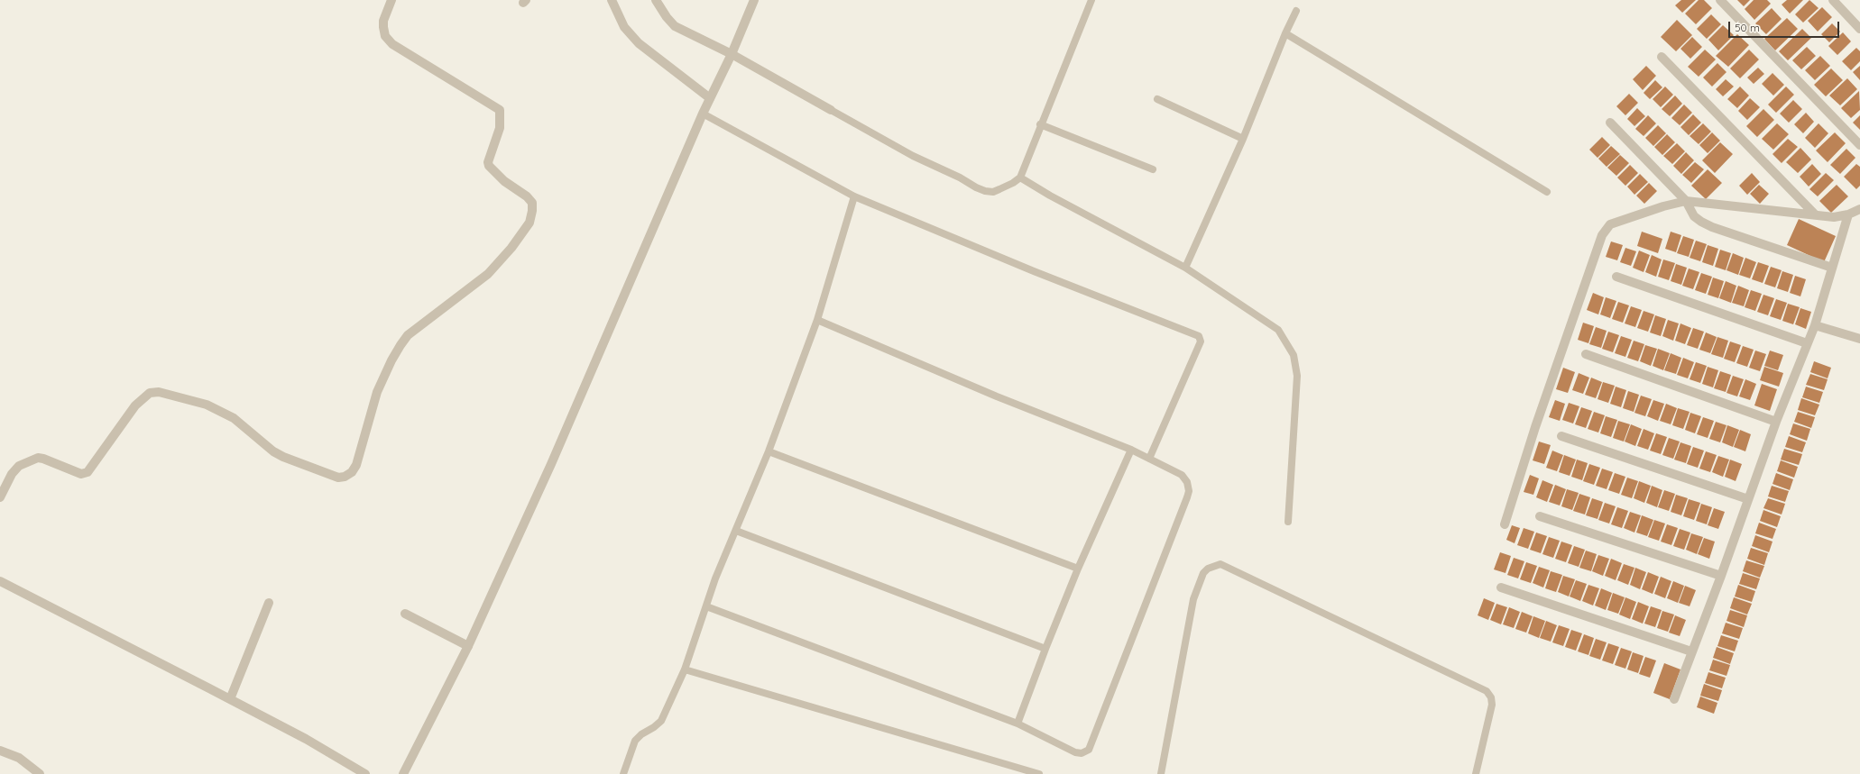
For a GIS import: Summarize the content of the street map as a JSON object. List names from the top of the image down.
{
  "scale_bar": "50 m"
}
